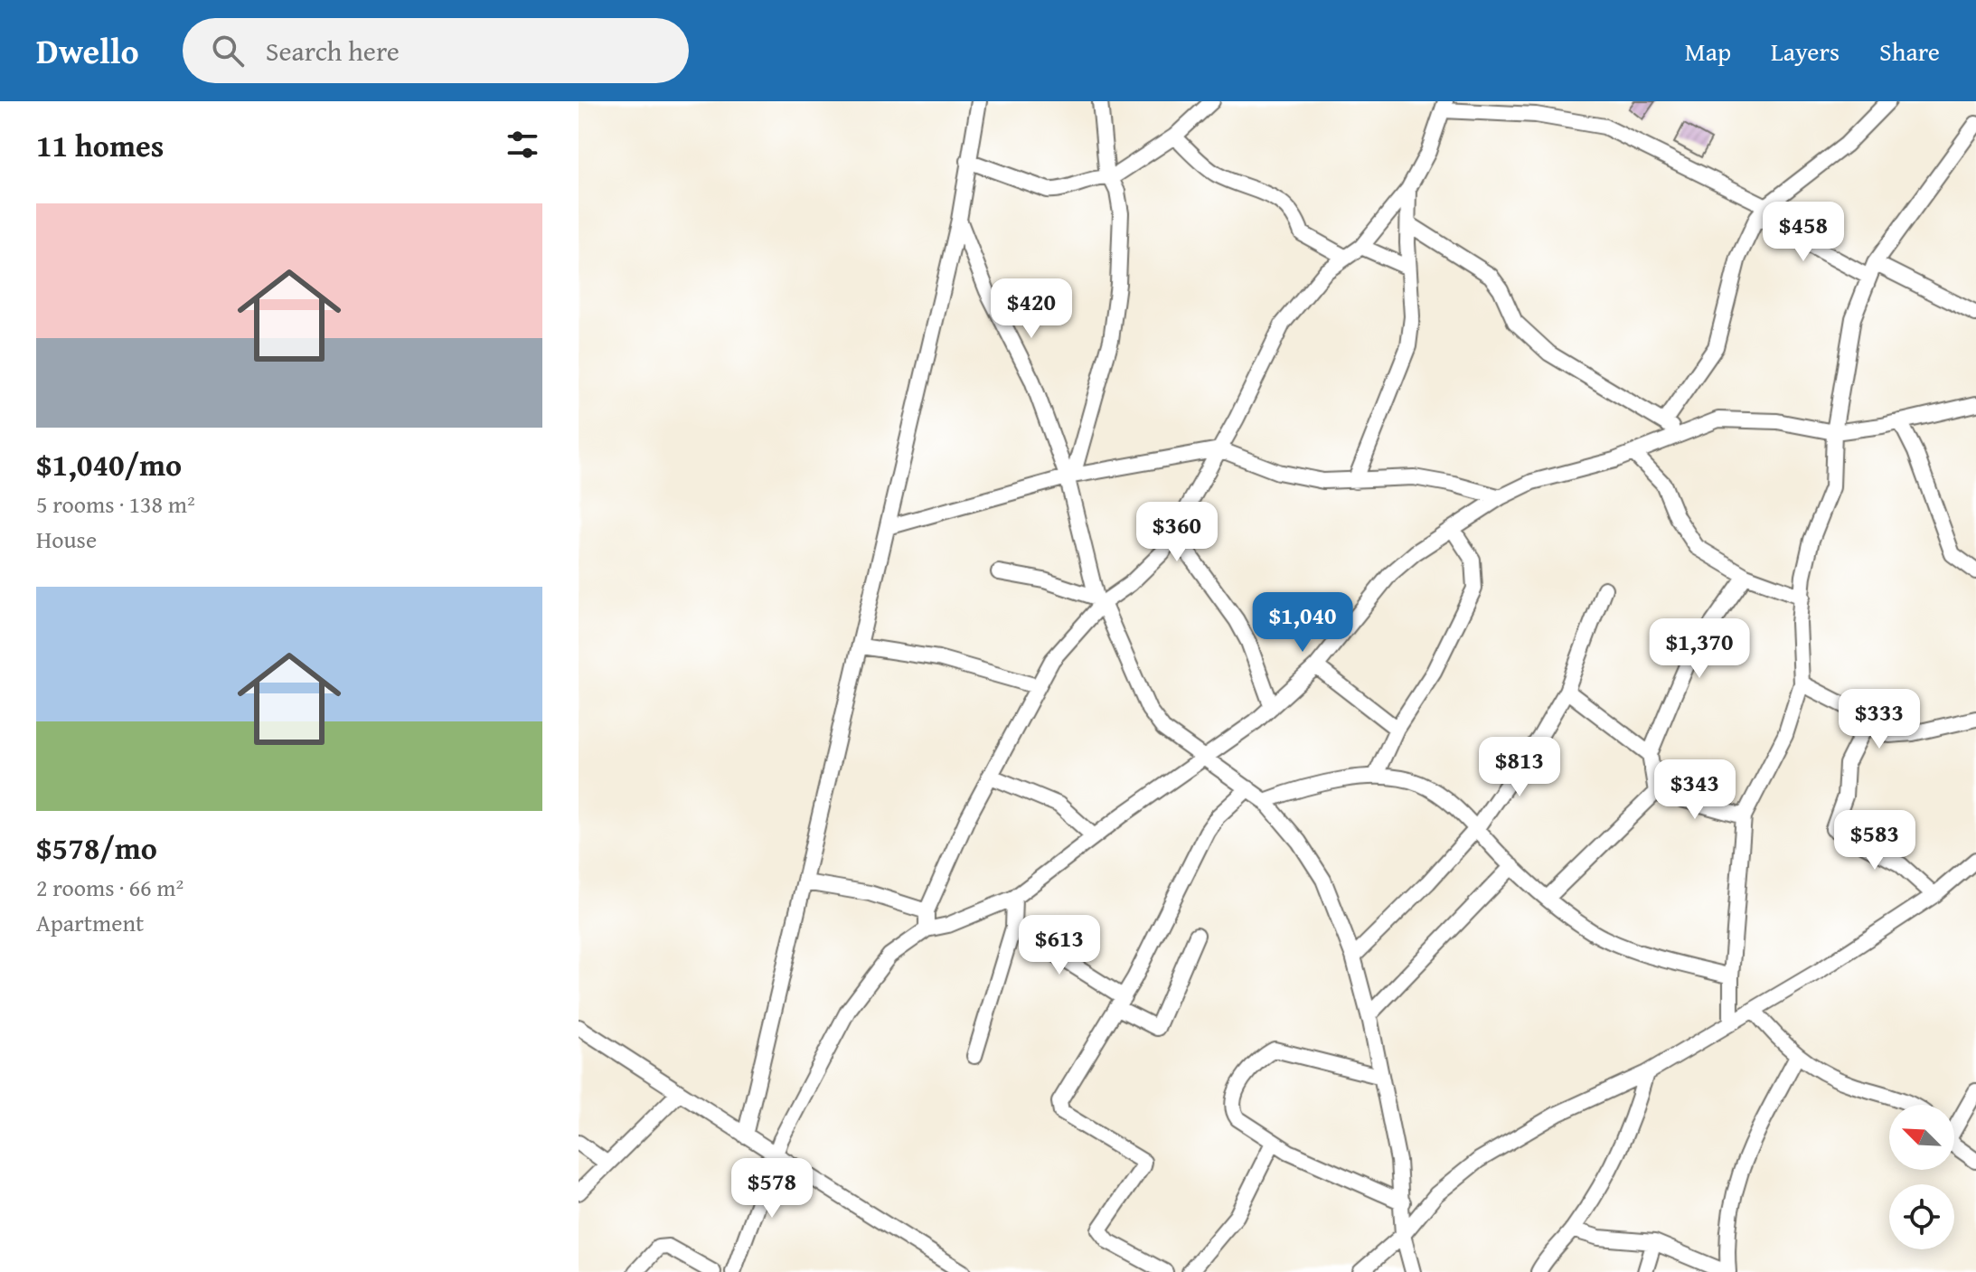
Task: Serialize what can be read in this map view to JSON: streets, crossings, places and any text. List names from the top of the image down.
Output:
{
  "north": "top left",
  "page": {
    "header": "Dwello",
    "search": "Search here",
    "nav": ["Map", "Layers", "Share"],
    "heading": "11 homes",
    "list": [
      {
        "name": "$1,040/mo",
        "note": "5 rooms · 138 m² · House"
      },
      {
        "name": "$578/mo",
        "note": "2 rooms · 66 m² · Apartment"
      }
    ],
    "price": [
      "$458",
      "$420",
      "$360",
      "$1,040",
      "$1,370",
      "$333",
      "$813",
      "$343",
      "$583",
      "$613",
      "$578"
    ]
  }
}
